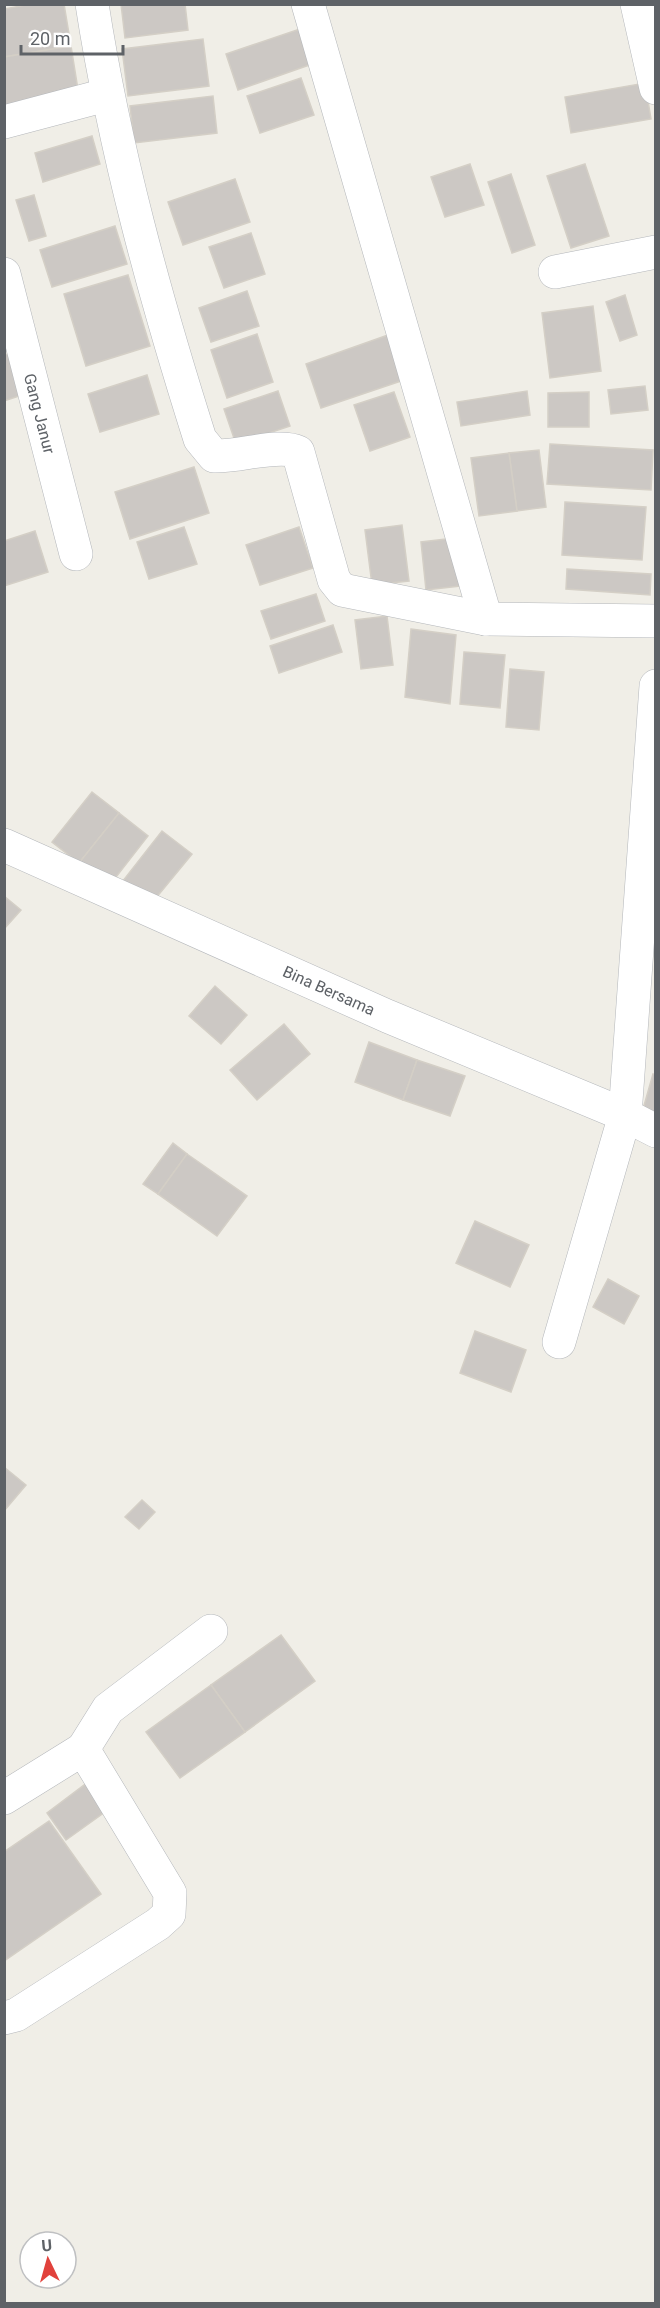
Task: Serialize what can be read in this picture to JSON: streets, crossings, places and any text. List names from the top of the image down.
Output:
{
  "streets": {
    "street": ["Gang Janur", "Bina Bersama"]
  },
  "scale_bar": "20 m",
  "north": "top"
}
